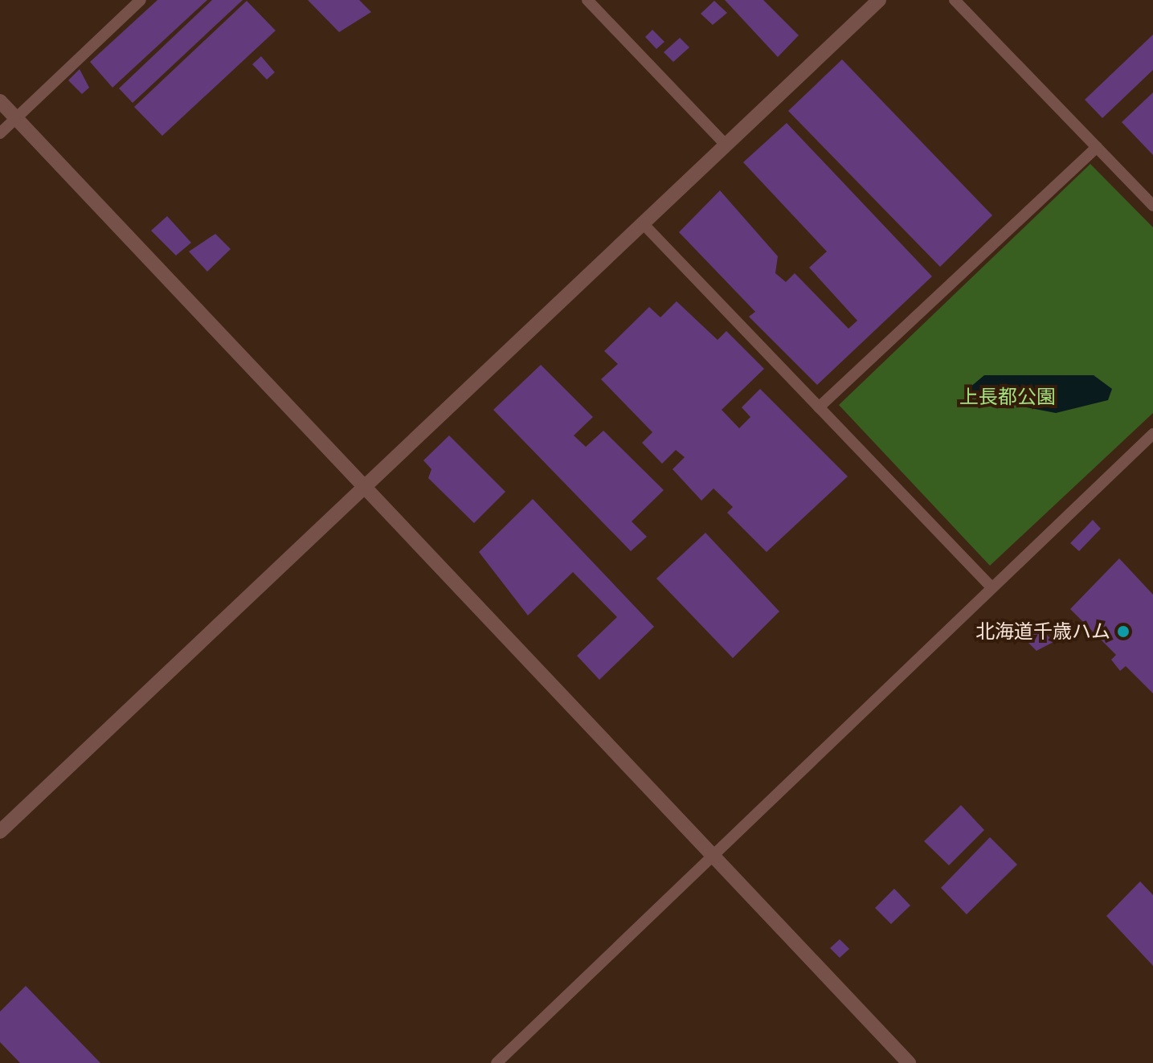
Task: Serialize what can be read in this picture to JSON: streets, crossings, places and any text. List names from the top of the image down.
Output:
{
  "parks": ["上長都公園"],
  "places": ["北海道千歳ハム"]
}
